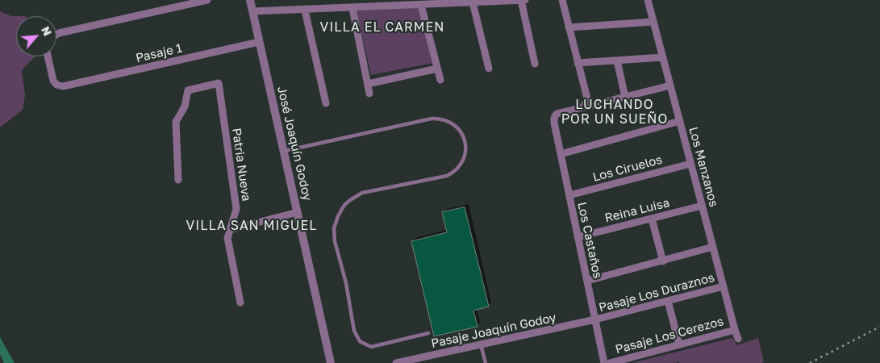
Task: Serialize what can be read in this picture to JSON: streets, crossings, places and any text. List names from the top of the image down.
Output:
{
  "streets": {
    "street": [
      "Pasaje 1",
      "José Joaquín Godoy",
      "Patria Nueva",
      "Los Manzanos",
      "Los Ciruelos",
      "Reina Luisa",
      "Los Castaños",
      "Pasaje Los Duraznos",
      "Pasaje Joaquín Godoy",
      "Pasaje Los Cerezos"
    ]
  },
  "crossings": [
    ["Pasaje 1", "José Joaquín Godoy"],
    ["Los Manzanos", "Los Ciruelos"],
    ["Los Manzanos", "Reina Luisa"],
    ["Los Manzanos", "Pasaje Los Duraznos"],
    ["Los Manzanos", "Pasaje Los Cerezos"],
    ["Los Ciruelos", "Los Castaños"],
    ["Reina Luisa", "Los Castaños"],
    ["Los Castaños", "Pasaje Los Duraznos"],
    ["Los Castaños", "Pasaje Joaquín Godoy"],
    ["Pasaje Los Duraznos", "Pasaje Joaquín Godoy"]
  ],
  "districts": ["VILLA EL CARMEN", "LUCHANDO POR UN SUEÑO", "VILLA SAN MIGUEL"],
  "north": "top right"
}
